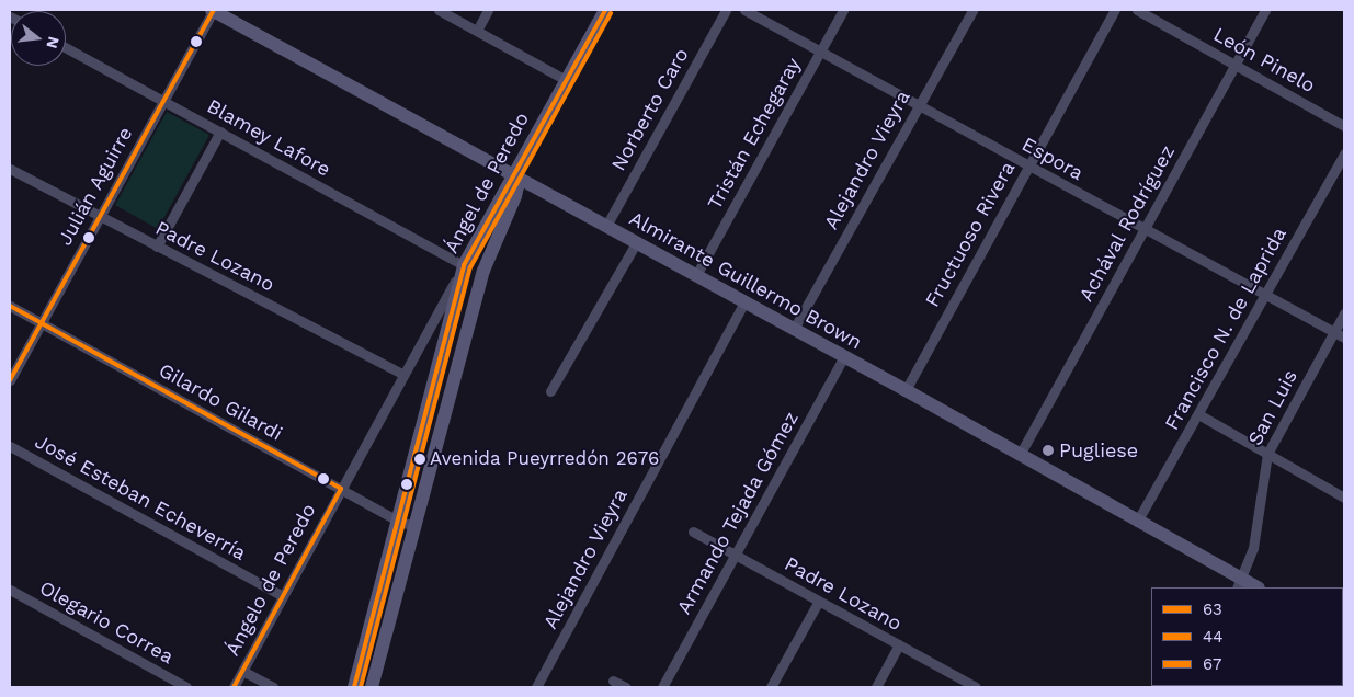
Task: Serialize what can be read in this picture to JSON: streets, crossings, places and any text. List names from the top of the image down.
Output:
{
  "streets": {
    "main road": ["Ángel de Peredo", "Almirante Guillermo Brown"],
    "street": [
      "León Pinelo",
      "Norberto Caro",
      "Tristán Echegaray",
      "Blamey Lafore",
      "Espora",
      "Alejandro Vieyra",
      "Julián Aguirre",
      "Achával Rodríguez",
      "Fructuoso Rivera",
      "Padre Lozano",
      "Francisco N. de Laprida",
      "Gilardo Gilardi",
      "San Luis",
      "José Esteban Echeverría",
      "Armando Tejada Gómez",
      "Ángelo de Peredo",
      "Olegario Correa"
    ]
  },
  "crossings": [
    ["León Pinelo", "Achával Rodríguez"],
    ["Norberto Caro", "Almirante Guillermo Brown"],
    ["Tristán Echegaray", "Espora"],
    ["Tristán Echegaray", "Almirante Guillermo Brown"],
    ["Blamey Lafore", "Ángel de Peredo"],
    ["Blamey Lafore", "Julián Aguirre"],
    ["Espora", "Alejandro Vieyra"],
    ["Espora", "Achával Rodríguez"],
    ["Espora", "Fructuoso Rivera"],
    ["Espora", "Francisco N. de Laprida"],
    ["Espora", "San Luis"],
    ["Alejandro Vieyra", "Almirante Guillermo Brown"],
    ["Ángel de Peredo", "Padre Lozano"],
    ["Ángel de Peredo", "Almirante Guillermo Brown"],
    ["Ángel de Peredo", "Ángelo de Peredo"],
    ["Julián Aguirre", "Padre Lozano"],
    ["Julián Aguirre", "Almirante Guillermo Brown"],
    ["Julián Aguirre", "Gilardo Gilardi"],
    ["Achával Rodríguez", "Almirante Guillermo Brown"],
    ["Fructuoso Rivera", "Almirante Guillermo Brown"],
    ["Padre Lozano", "Armando Tejada Gómez"],
    ["Padre Lozano", "Ángelo de Peredo"],
    ["Almirante Guillermo Brown", "Francisco N. de Laprida"],
    ["Almirante Guillermo Brown", "San Luis"],
    ["Almirante Guillermo Brown", "Armando Tejada Gómez"],
    ["Gilardo Gilardi", "Ángelo de Peredo"],
    ["José Esteban Echeverría", "Ángelo de Peredo"]
  ],
  "places": ["Pugliese", "Avenida Pueyrredón 2676"],
  "lines": ["transit line 63", "transit line 67", "transit line 44"],
  "legend": ["63", "44", "67"],
  "north": "right"
}
